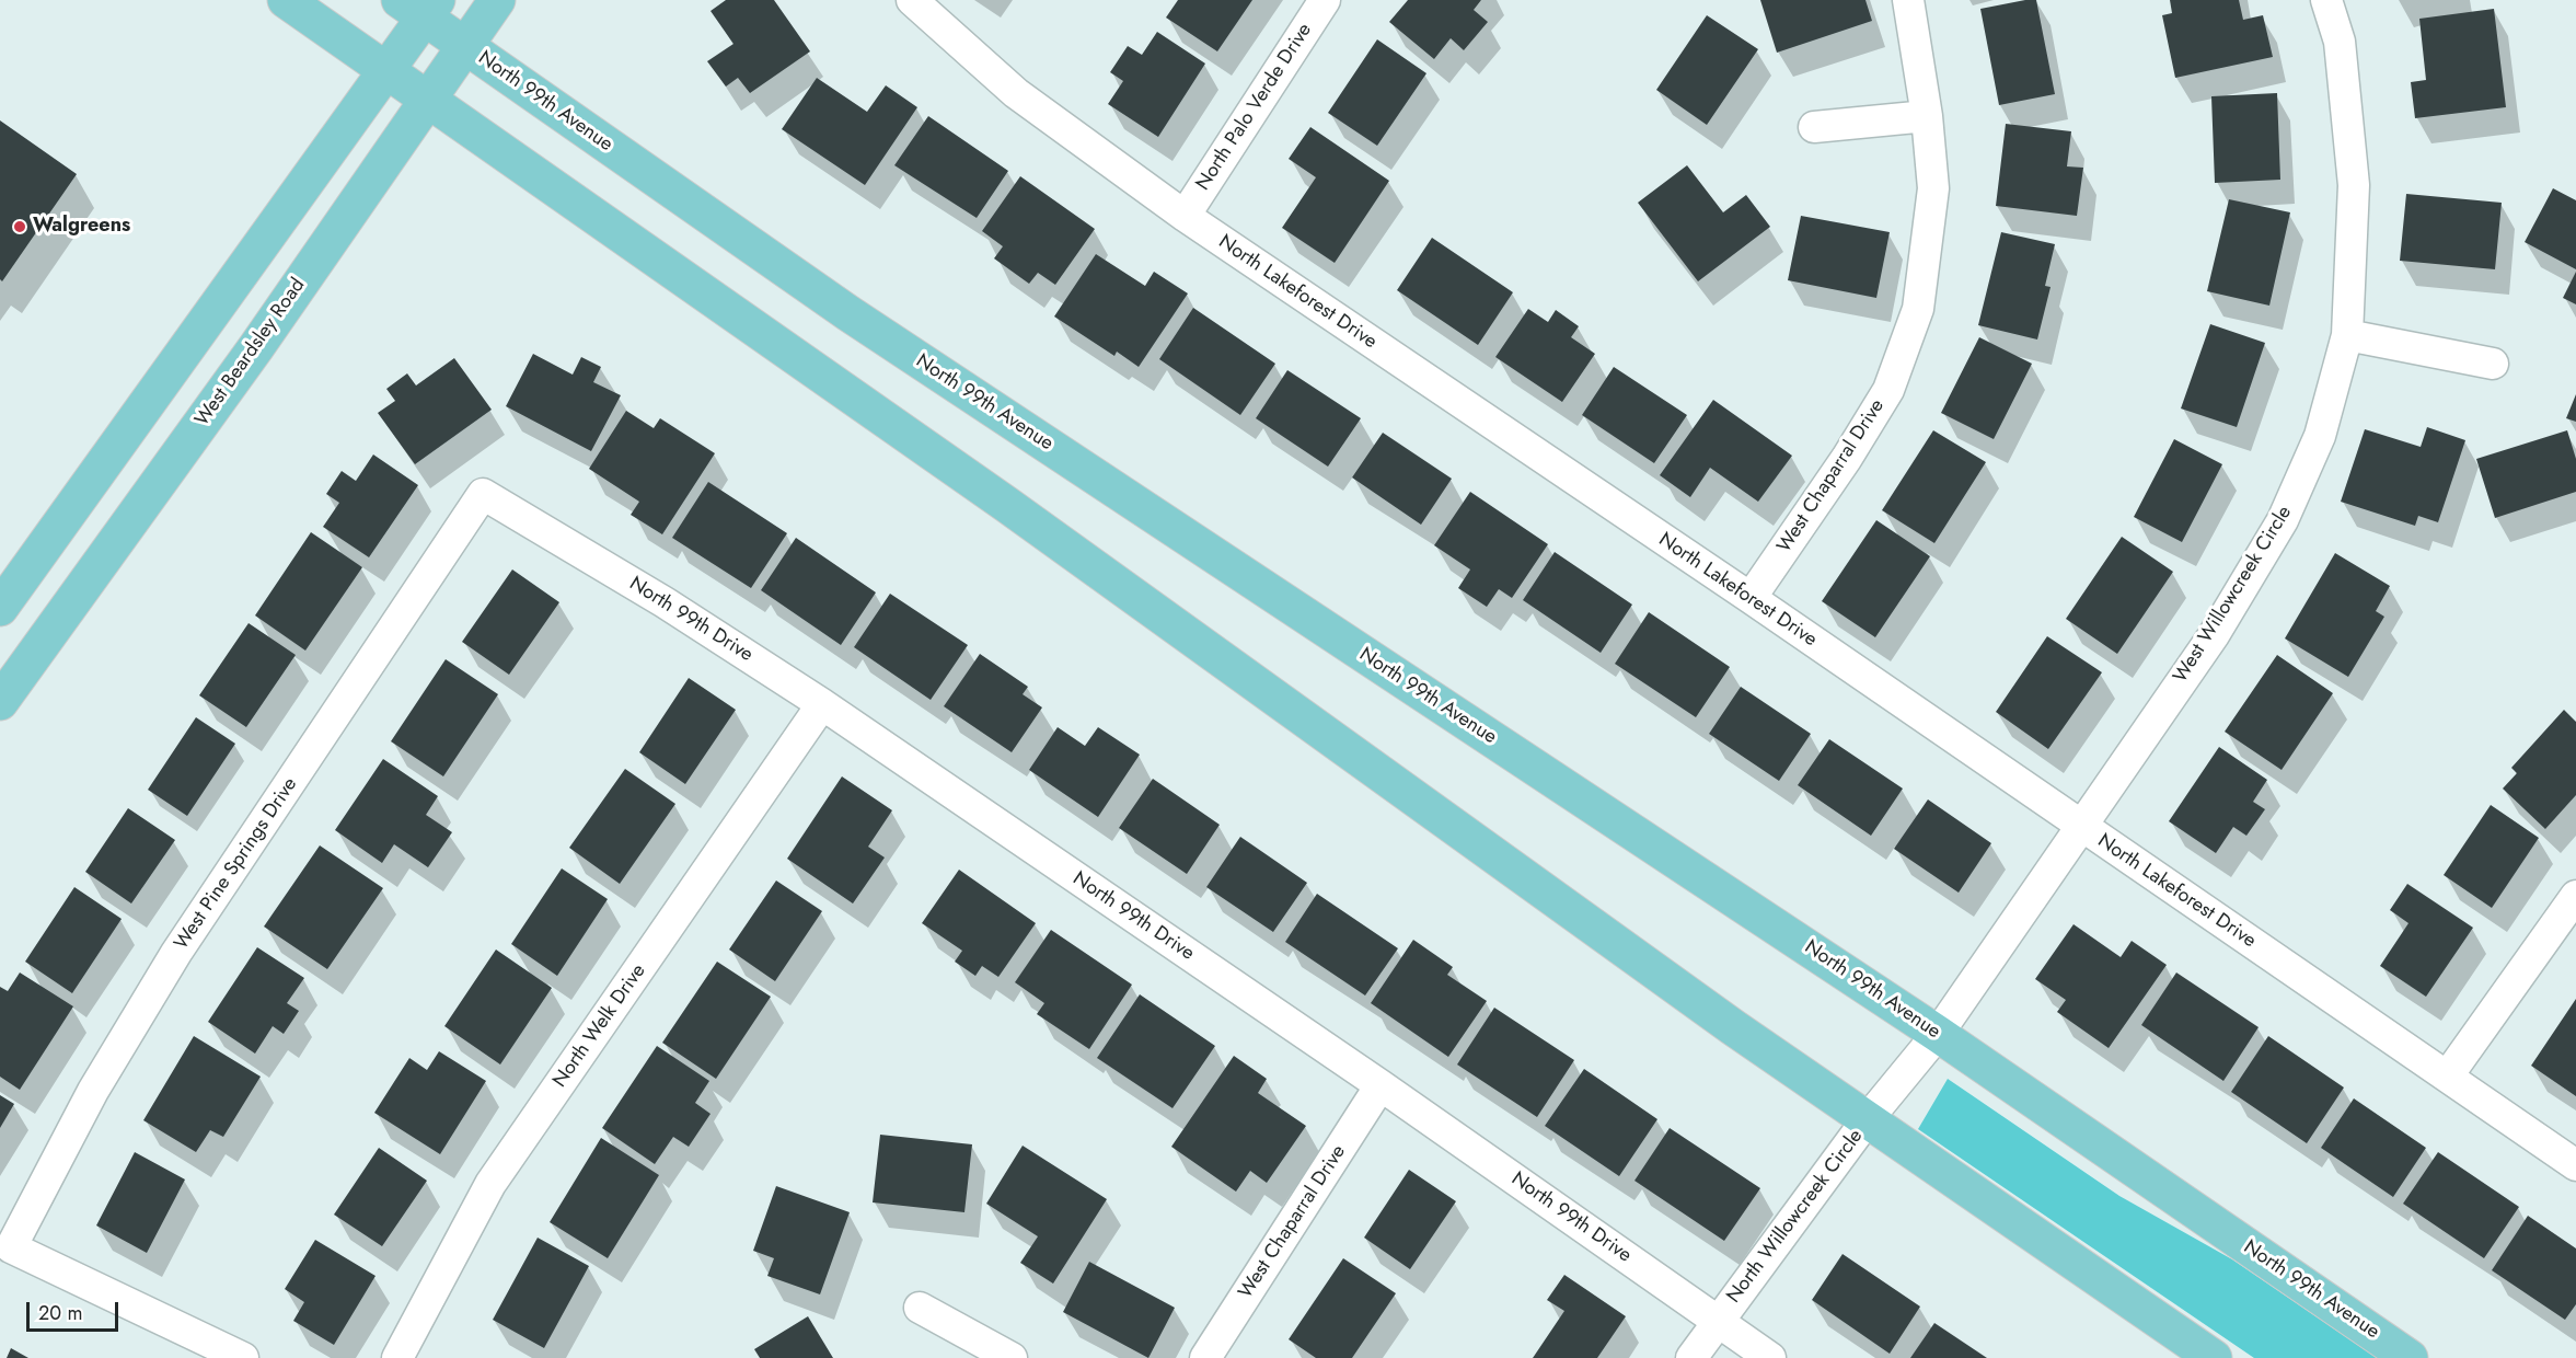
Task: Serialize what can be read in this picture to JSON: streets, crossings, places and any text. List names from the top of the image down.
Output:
{
  "streets": {
    "main road": ["North 99th Avenue", "West Beardsley Road"],
    "street": [
      "North Palo Verde Drive",
      "North Lakeforest Drive",
      "West Chaparral Drive",
      "West Willowcreek Circle",
      "North 99th Drive",
      "West Pine Springs Drive",
      "North Welk Drive",
      "North Willowcreek Circle"
    ]
  },
  "crossings": [
    ["North 99th Avenue", "West Beardsley Road"],
    ["North 99th Avenue", "West Willowcreek Circle"],
    ["North Palo Verde Drive", "North Lakeforest Drive"],
    ["North Lakeforest Drive", "West Chaparral Drive"],
    ["North Lakeforest Drive", "West Willowcreek Circle"],
    ["West Chaparral Drive", "North 99th Drive"],
    ["West Willowcreek Circle", "North Willowcreek Circle"],
    ["North 99th Drive", "West Pine Springs Drive"],
    ["North 99th Drive", "North Welk Drive"],
    ["North 99th Drive", "North Willowcreek Circle"]
  ],
  "places": ["Walgreens"],
  "scale_bar": "20 m"
}
